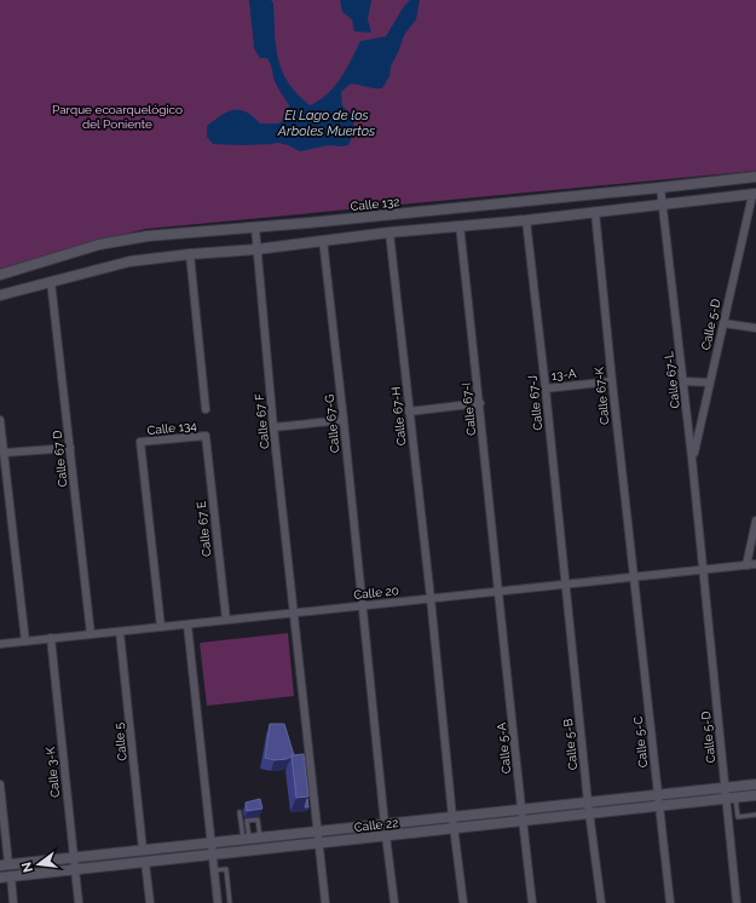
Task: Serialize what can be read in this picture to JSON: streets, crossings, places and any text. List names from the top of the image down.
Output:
{
  "streets": {
    "street": [
      "Calle 132",
      "Calle 5-D",
      "13-A",
      "Calle 67-L",
      "Calle 67-K",
      "Calle 67-J",
      "Calle 67-I",
      "Calle 67-H",
      "Calle 67 F",
      "Calle 67-G",
      "Calle 134",
      "Calle 67 D",
      "Calle 67 E",
      "Calle 20",
      "Calle 5",
      "Calle 5-C",
      "Calle 5-B",
      "Calle 5-A",
      "Calle 3-K",
      "Calle 22"
    ]
  },
  "crossings": [
    ["Calle 132", "Calle 67-L"],
    ["Calle 132", "Calle 67 F"],
    ["Calle 5-D", "Calle 67-L"],
    ["Calle 5-D", "Calle 20"],
    ["Calle 5-D", "Calle 22"],
    ["13-A", "Calle 67-K"],
    ["13-A", "Calle 67-J"],
    ["Calle 67-L", "Calle 20"],
    ["Calle 67-K", "Calle 20"],
    ["Calle 67-K", "Calle 5-C"],
    ["Calle 67-J", "Calle 20"],
    ["Calle 67-J", "Calle 5-B"],
    ["Calle 67-I", "Calle 20"],
    ["Calle 67-I", "Calle 5-A"],
    ["Calle 67-H", "Calle 20"],
    ["Calle 67 F", "Calle 20"],
    ["Calle 67-G", "Calle 20"],
    ["Calle 134", "Calle 67 E"],
    ["Calle 134", "Calle 20"],
    ["Calle 67 D", "Calle 20"],
    ["Calle 67 E", "Calle 20"],
    ["Calle 20", "Calle 5"],
    ["Calle 20", "Calle 5-C"],
    ["Calle 20", "Calle 5-B"],
    ["Calle 20", "Calle 5-A"],
    ["Calle 20", "Calle 3-K"],
    ["Calle 5", "Calle 22"],
    ["Calle 5-C", "Calle 22"],
    ["Calle 5-B", "Calle 22"],
    ["Calle 5-A", "Calle 22"],
    ["Calle 3-K", "Calle 22"]
  ],
  "water": ["El Lago de los Arboles Muertos"],
  "parks": ["Parque ecoarquelógico del Poniente"],
  "north": "left"
}
